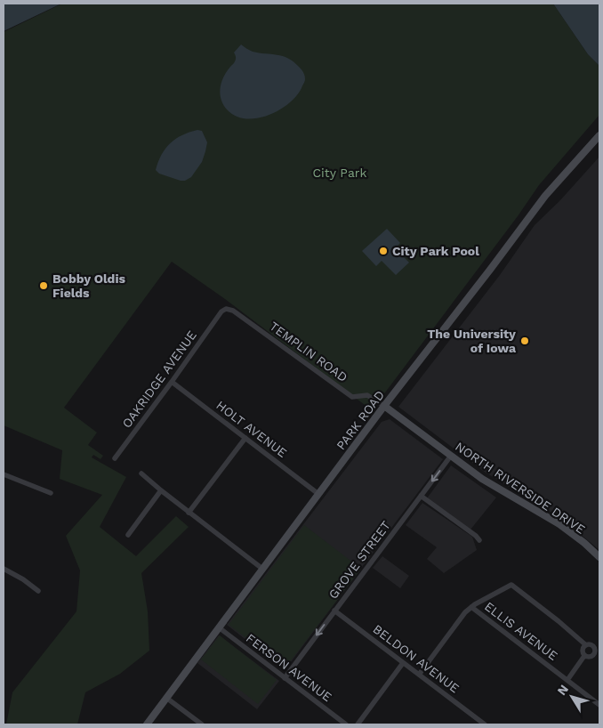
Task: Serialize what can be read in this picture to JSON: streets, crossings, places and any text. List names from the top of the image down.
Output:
{
  "streets": {
    "street": [
      "TEMPLIN ROAD",
      "OAKRIDGE AVENUE",
      "PARK ROAD",
      "HOLT AVENUE",
      "NORTH RIVERSIDE DRIVE",
      "GROVE STREET",
      "ELLIS AVENUE",
      "BELDON AVENUE",
      "FERSON AVENUE"
    ]
  },
  "crossings": [
    ["TEMPLIN ROAD", "OAKRIDGE AVENUE"],
    ["TEMPLIN ROAD", "PARK ROAD"],
    ["TEMPLIN ROAD", "NORTH RIVERSIDE DRIVE"],
    ["OAKRIDGE AVENUE", "HOLT AVENUE"],
    ["PARK ROAD", "HOLT AVENUE"],
    ["PARK ROAD", "NORTH RIVERSIDE DRIVE"],
    ["PARK ROAD", "FERSON AVENUE"],
    ["NORTH RIVERSIDE DRIVE", "GROVE STREET"],
    ["GROVE STREET", "BELDON AVENUE"],
    ["GROVE STREET", "FERSON AVENUE"]
  ],
  "one_way": ["GROVE STREET"],
  "parks": ["City Park"],
  "places": ["City Park Pool", "Bobby Oldis Fields", "The University of Iowa"],
  "north": "top left"
}
